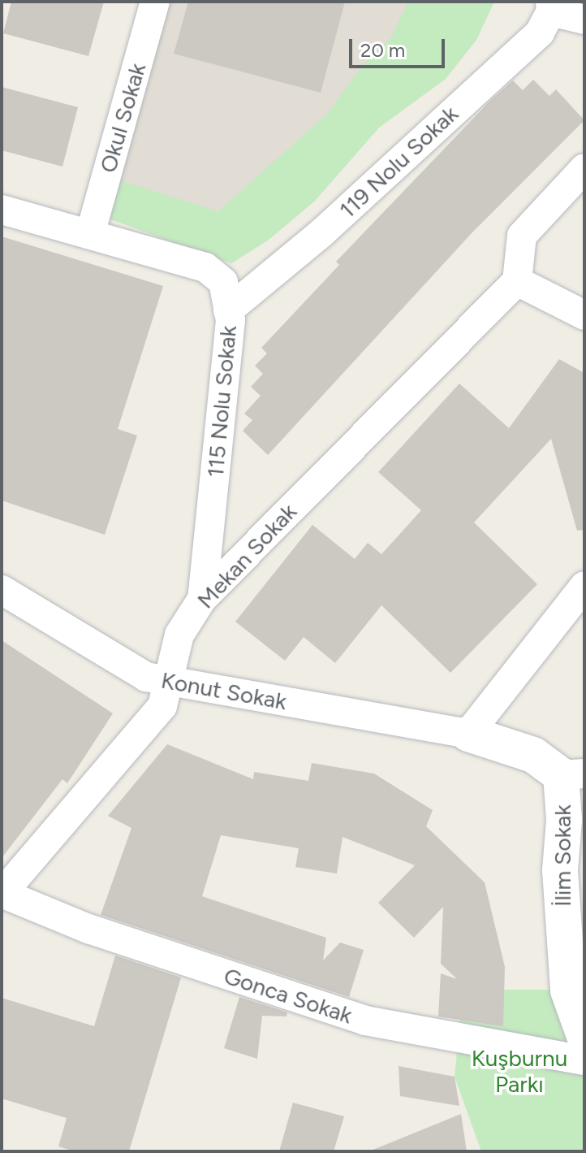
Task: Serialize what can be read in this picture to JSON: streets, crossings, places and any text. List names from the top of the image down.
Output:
{
  "streets": {
    "street": [
      "Okul Sokak",
      "119 Nolu Sokak",
      "115 Nolu Sokak",
      "Mekan Sokak",
      "Konut Sokak",
      "İlim Sokak",
      "Gonca Sokak"
    ]
  },
  "crossings": [
    ["Okul Sokak", "115 Nolu Sokak"],
    ["119 Nolu Sokak", "115 Nolu Sokak"],
    ["115 Nolu Sokak", "Mekan Sokak"],
    ["Mekan Sokak", "Konut Sokak"],
    ["Mekan Sokak", "Gonca Sokak"],
    ["Konut Sokak", "İlim Sokak"]
  ],
  "parks": ["Kuşburnu Parkı"],
  "scale_bar": "20 m"
}
